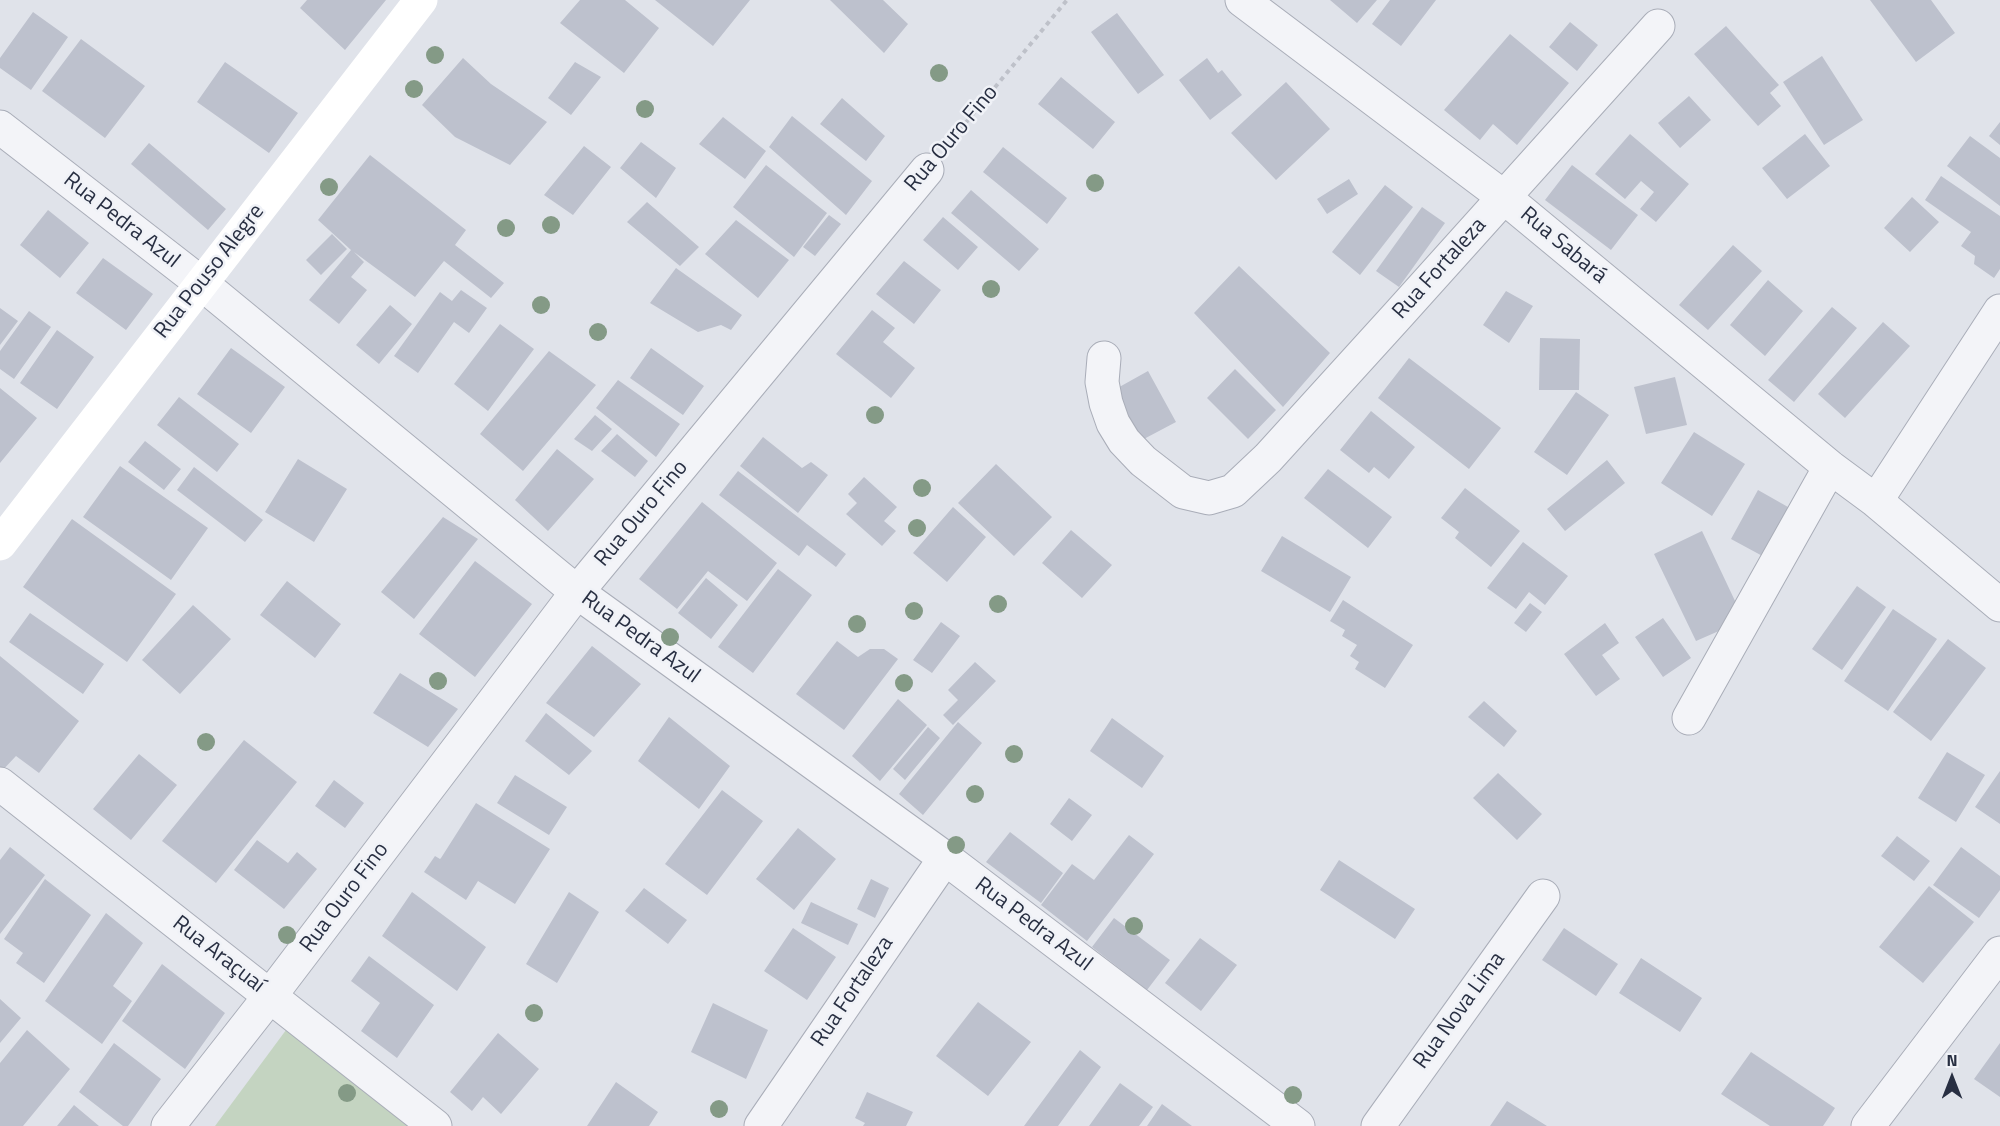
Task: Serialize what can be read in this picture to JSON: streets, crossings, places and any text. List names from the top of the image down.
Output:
{
  "streets": {
    "main road": ["Rua Pouso Alegre"],
    "street": [
      "Rua Ouro Fino",
      "Rua Pedra Azul",
      "Rua Sabará",
      "Rua Fortaleza",
      "Rua Araçuaí",
      "Rua Nova Lima"
    ]
  },
  "crossings": [
    ["Rua Ouro Fino", "Rua Pedra Azul"],
    ["Rua Ouro Fino", "Rua Araçuaí"],
    ["Rua Pedra Azul", "Rua Fortaleza"],
    ["Rua Pedra Azul", "Rua Pouso Alegre"],
    ["Rua Sabará", "Rua Fortaleza"]
  ],
  "north": "top"
}
